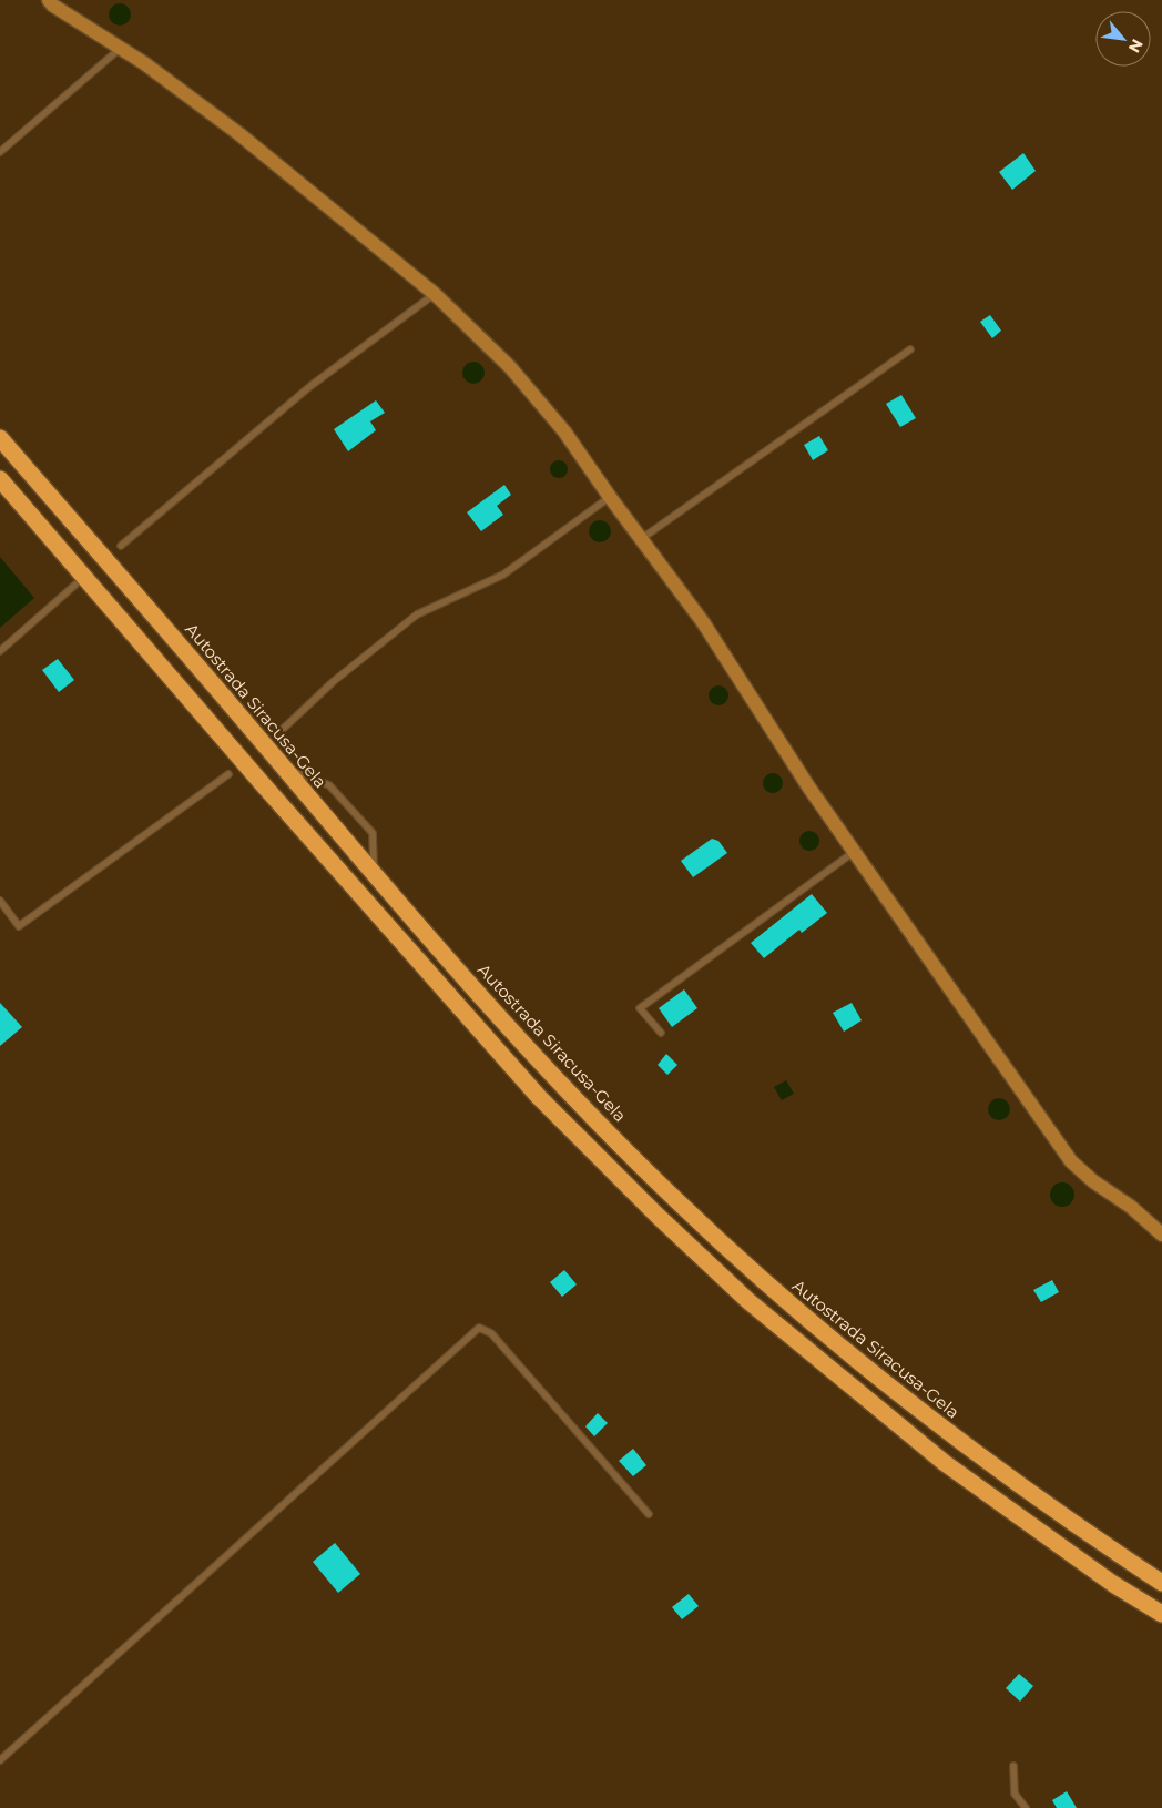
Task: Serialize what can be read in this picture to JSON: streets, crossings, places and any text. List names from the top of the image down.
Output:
{
  "streets": {
    "highway": ["Autostrada Siracusa-Gela"]
  },
  "north": "bottom right"
}
